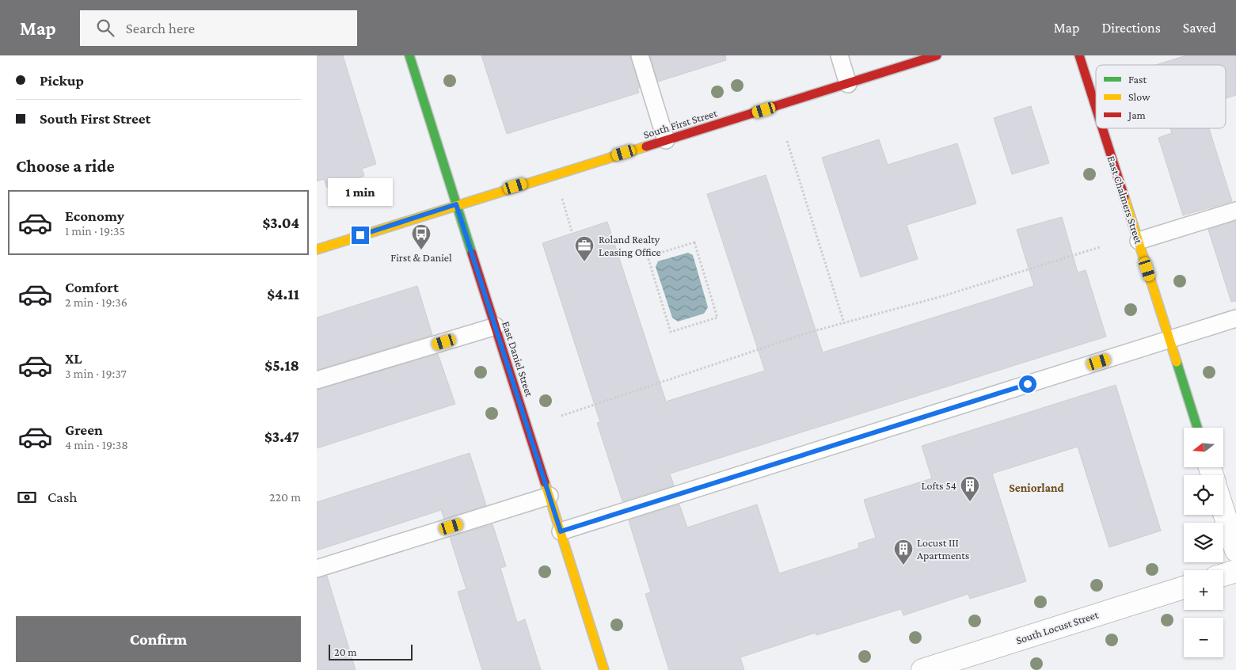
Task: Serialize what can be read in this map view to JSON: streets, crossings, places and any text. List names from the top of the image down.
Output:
{
  "streets": {
    "street": [
      "South First Street",
      "East Chalmers Street",
      "East Daniel Street",
      "South Locust Street"
    ]
  },
  "crossings": [
    ["South First Street", "East Daniel Street"]
  ],
  "districts": ["Seniorland"],
  "places": {
    "bus stop": ["First & Daniel"],
    "office": ["Roland Realty Leasing Office"],
    "building": ["Lofts 54", "Locust III Apartments"]
  },
  "legend": ["Fast", "Slow", "Jam"],
  "scale_bar": "20 m",
  "north": "left",
  "page": {
    "header": "Map",
    "search": "Search here",
    "nav": ["Map", "Directions", "Saved"],
    "banner": ["Pickup", "South First Street"],
    "heading": "Choose a ride",
    "bubble": "1 min",
    "list": [
      {
        "name": "Economy",
        "note": "1 min · 19:35",
        "value": "$3.04"
      },
      {
        "name": "Comfort",
        "note": "2 min · 19:36",
        "value": "$4.11"
      },
      {
        "name": "XL",
        "note": "3 min · 19:37",
        "value": "$5.18"
      },
      {
        "name": "Green",
        "note": "4 min · 19:38",
        "value": "$3.47"
      }
    ],
    "map_buttons": ["+", "−"],
    "pay": ["Cash", "220 m"],
    "buttons": "Confirm",
    "scale": "20 m"
  }
}
